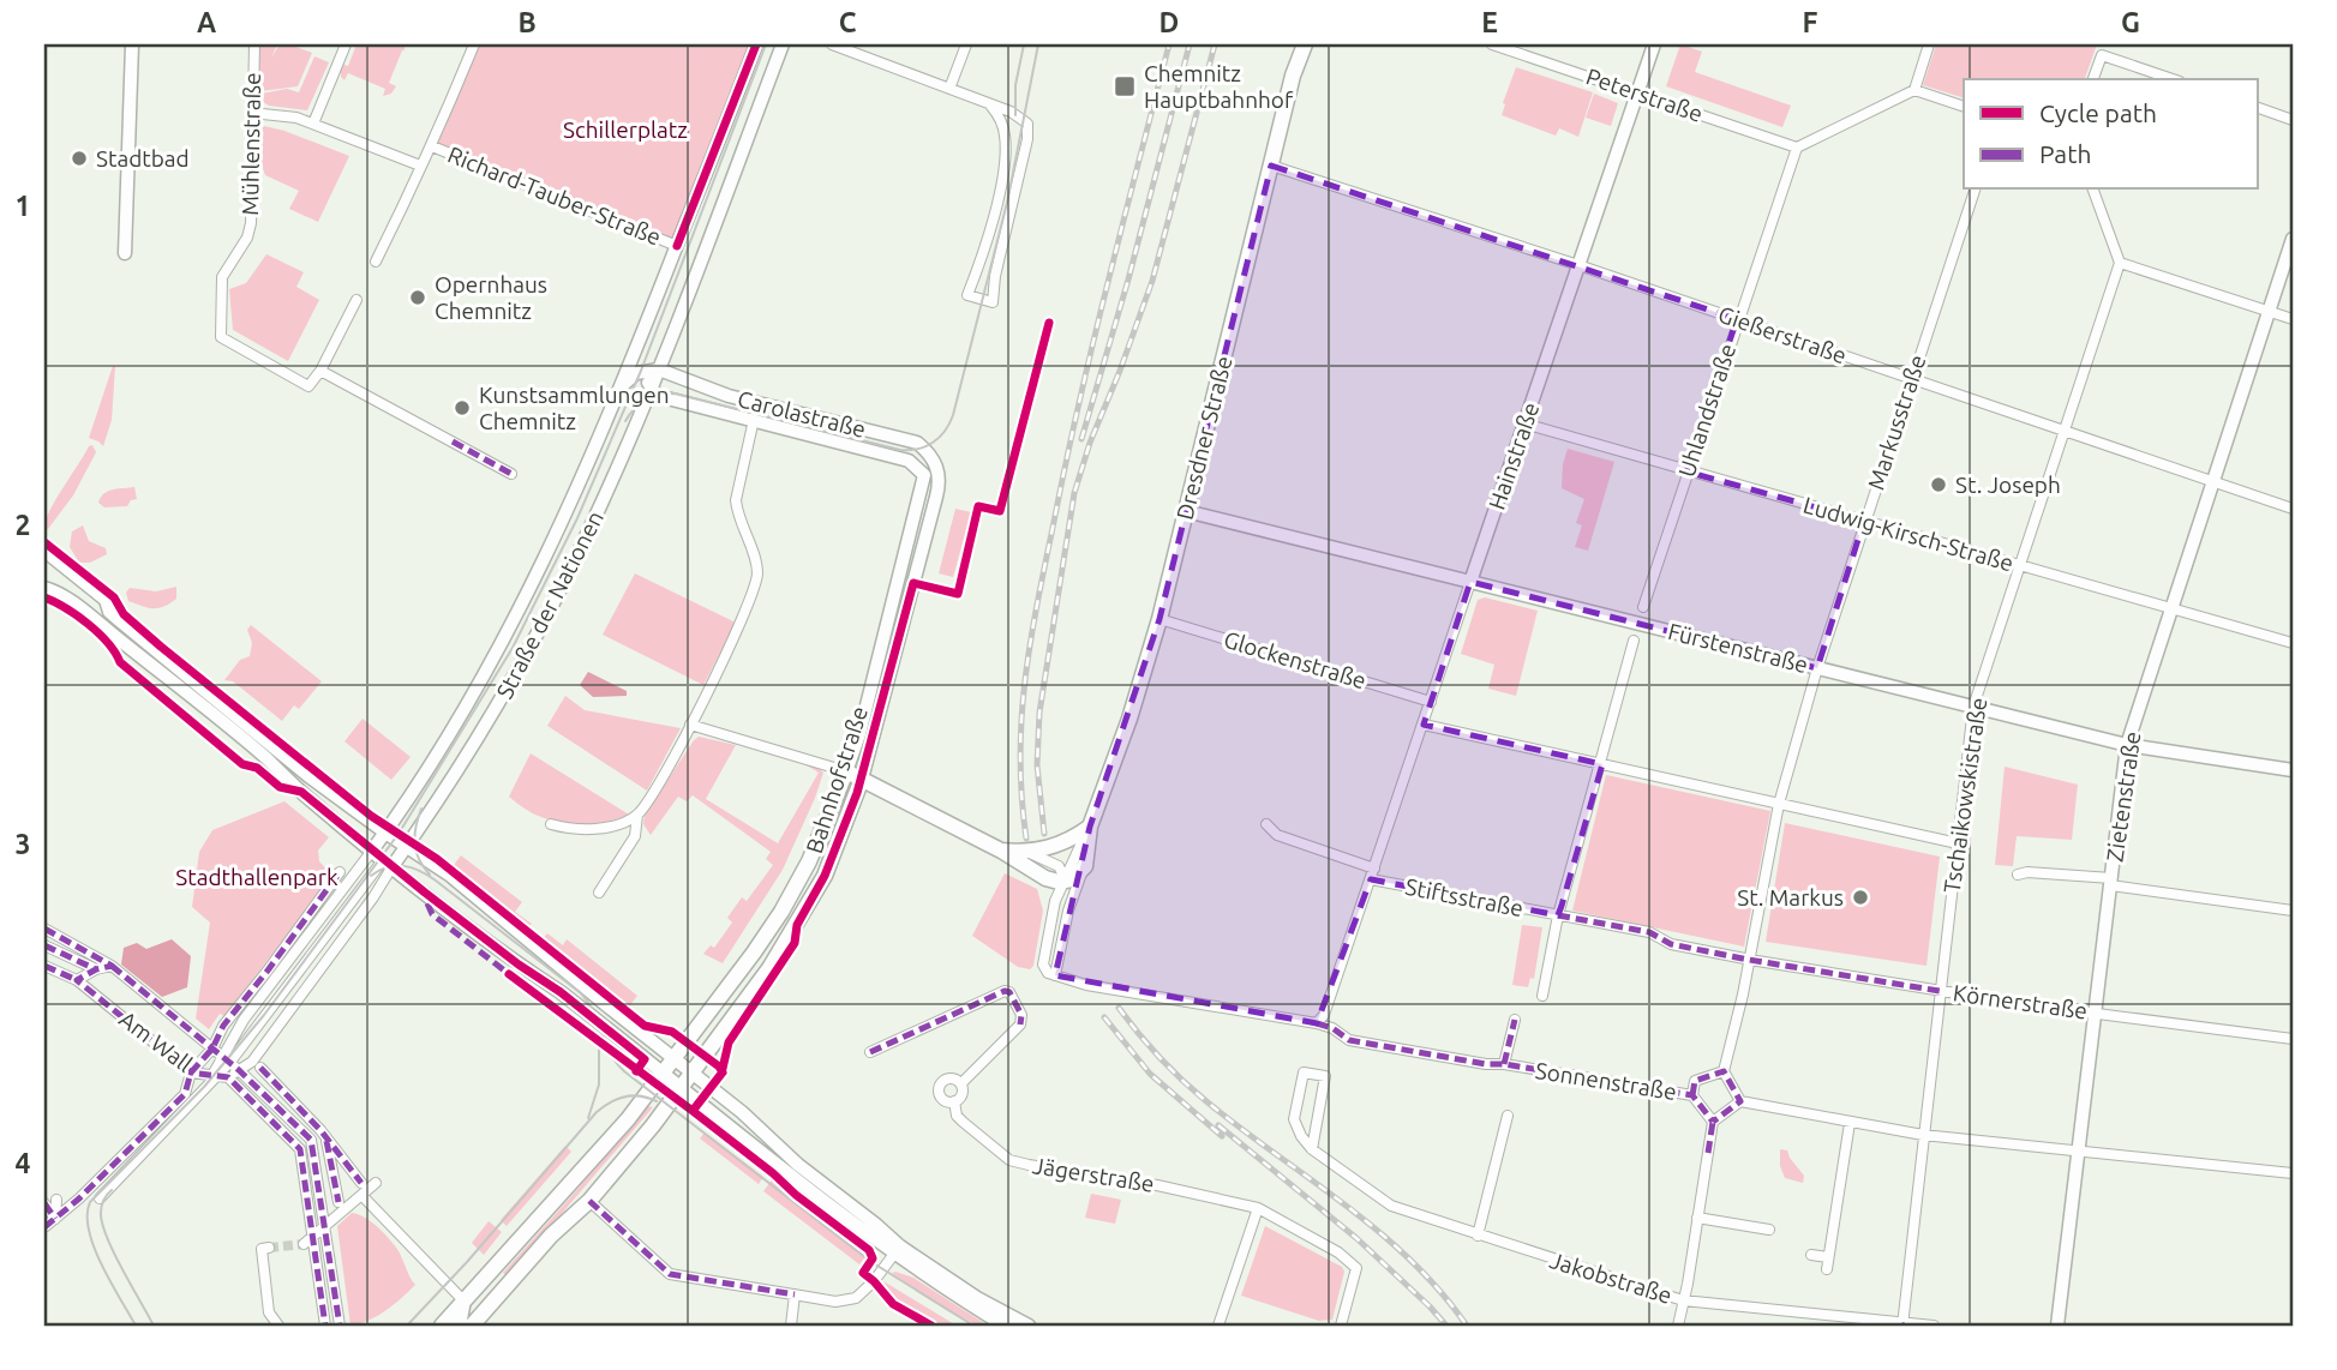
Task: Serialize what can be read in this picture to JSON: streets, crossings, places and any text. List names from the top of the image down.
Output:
{
  "streets": {
    "main road": [
      "Carolastraße",
      "Dresdner Straße",
      "Hainstraße",
      "Straße der Nationen",
      "Fürstenstraße",
      "Bahnhofstraße",
      "Zietenstraße"
    ],
    "street": [
      "Peterstraße",
      "Mühlenstraße",
      "Richard-Tauber-Straße",
      "Gießerstraße",
      "Uhlandstraße",
      "Markusstraße",
      "Ludwig-Kirsch-Straße",
      "Glockenstraße",
      "Tschaikowskistraße",
      "Stiftsstraße",
      "Körnerstraße",
      "Am Wall",
      "Sonnenstraße",
      "Jägerstraße",
      "Jakobstraße"
    ]
  },
  "crossings": [
    ["Peterstraße", "Uhlandstraße"],
    ["Peterstraße", "Hainstraße"],
    ["Richard-Tauber-Straße", "Straße der Nationen"],
    ["Gießerstraße", "Uhlandstraße"],
    ["Gießerstraße", "Markusstraße"],
    ["Gießerstraße", "Dresdner Straße"],
    ["Gießerstraße", "Hainstraße"],
    ["Gießerstraße", "Tschaikowskistraße"],
    ["Gießerstraße", "Zietenstraße"],
    ["Uhlandstraße", "Ludwig-Kirsch-Straße"],
    ["Carolastraße", "Straße der Nationen"],
    ["Carolastraße", "Bahnhofstraße"],
    ["Markusstraße", "Ludwig-Kirsch-Straße"],
    ["Markusstraße", "Fürstenstraße"],
    ["Markusstraße", "Stiftsstraße"],
    ["Markusstraße", "Körnerstraße"],
    ["Dresdner Straße", "Fürstenstraße"],
    ["Dresdner Straße", "Glockenstraße"],
    ["Dresdner Straße", "Sonnenstraße"],
    ["Hainstraße", "Ludwig-Kirsch-Straße"],
    ["Hainstraße", "Fürstenstraße"],
    ["Hainstraße", "Glockenstraße"],
    ["Hainstraße", "Stiftsstraße"],
    ["Hainstraße", "Sonnenstraße"],
    ["Ludwig-Kirsch-Straße", "Tschaikowskistraße"],
    ["Ludwig-Kirsch-Straße", "Zietenstraße"],
    ["Straße der Nationen", "Am Wall"],
    ["Fürstenstraße", "Tschaikowskistraße"],
    ["Fürstenstraße", "Zietenstraße"],
    ["Tschaikowskistraße", "Körnerstraße"],
    ["Tschaikowskistraße", "Jakobstraße"],
    ["Zietenstraße", "Körnerstraße"],
    ["Stiftsstraße", "Körnerstraße"]
  ],
  "parks": ["Schillerplatz", "Stadthallenpark"],
  "places": {
    "transit": ["Chemnitz Hauptbahnhof"],
    "other": [
      "Stadtbad",
      "Opernhaus Chemnitz",
      "Kunstsammlungen Chemnitz",
      "St. Joseph",
      "St. Markus"
    ]
  },
  "legend": ["Cycle path", "Path"],
  "grid": {
    "columns": [
      "A",
      "B",
      "C",
      "D",
      "E",
      "F",
      "G"
    ],
    "rows": [
      "1",
      "2",
      "3",
      "4"
    ]
  }
}
